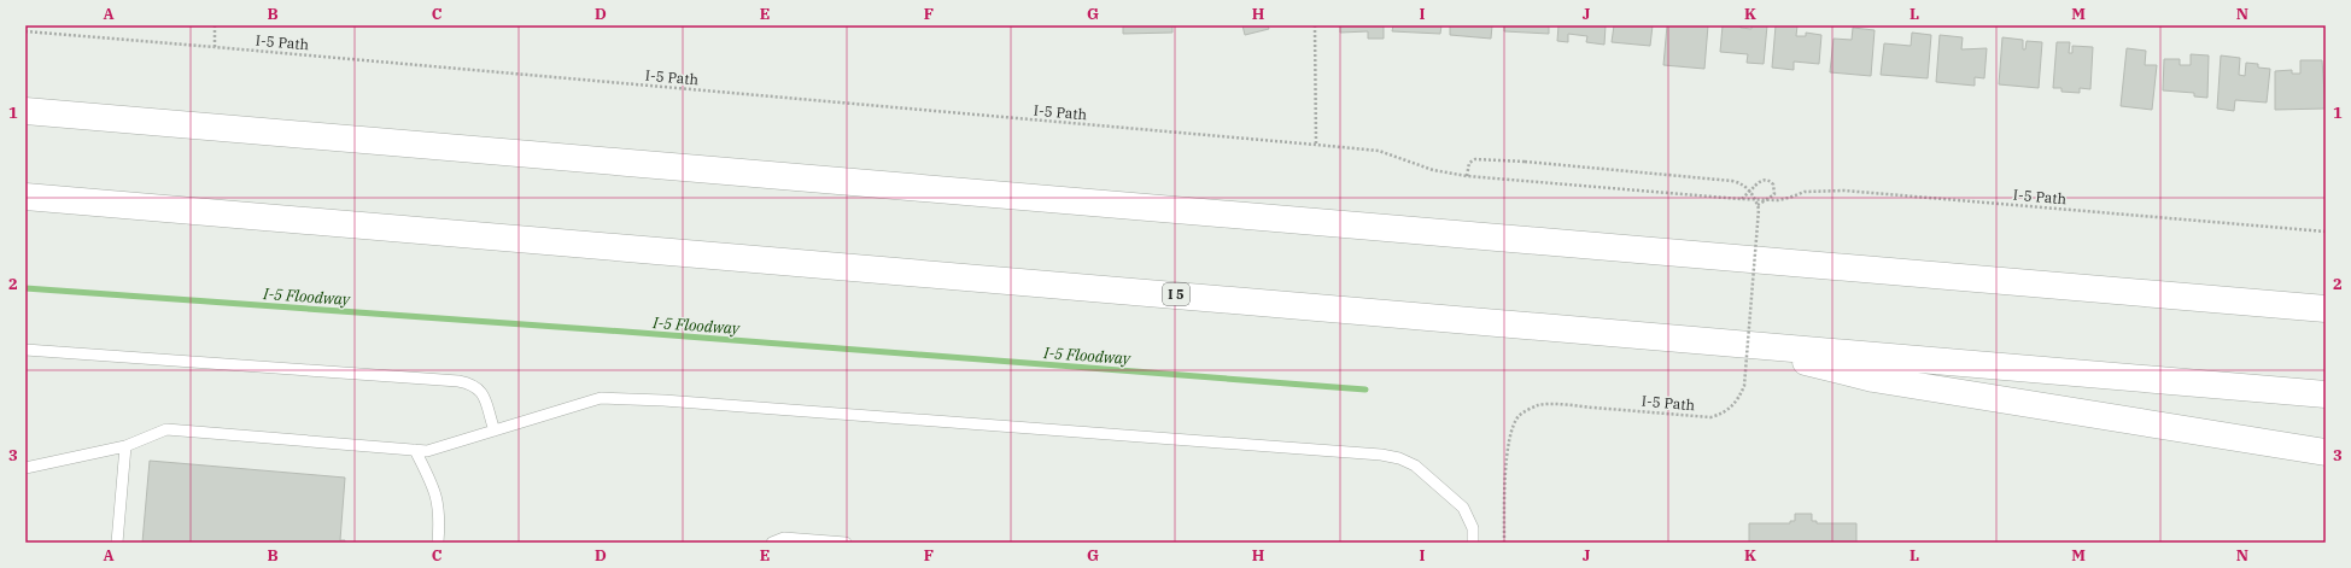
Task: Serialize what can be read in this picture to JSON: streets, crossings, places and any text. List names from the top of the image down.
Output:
{
  "streets": {
    "highway": ["I 5"],
    "path": ["I-5 Path"]
  },
  "water": ["I-5 Floodway"],
  "grid": {
    "columns": [
      "A",
      "B",
      "C",
      "D",
      "E",
      "F",
      "G",
      "H",
      "I",
      "J",
      "K",
      "L",
      "M",
      "N"
    ],
    "rows": ["1", "2", "3"]
  }
}
